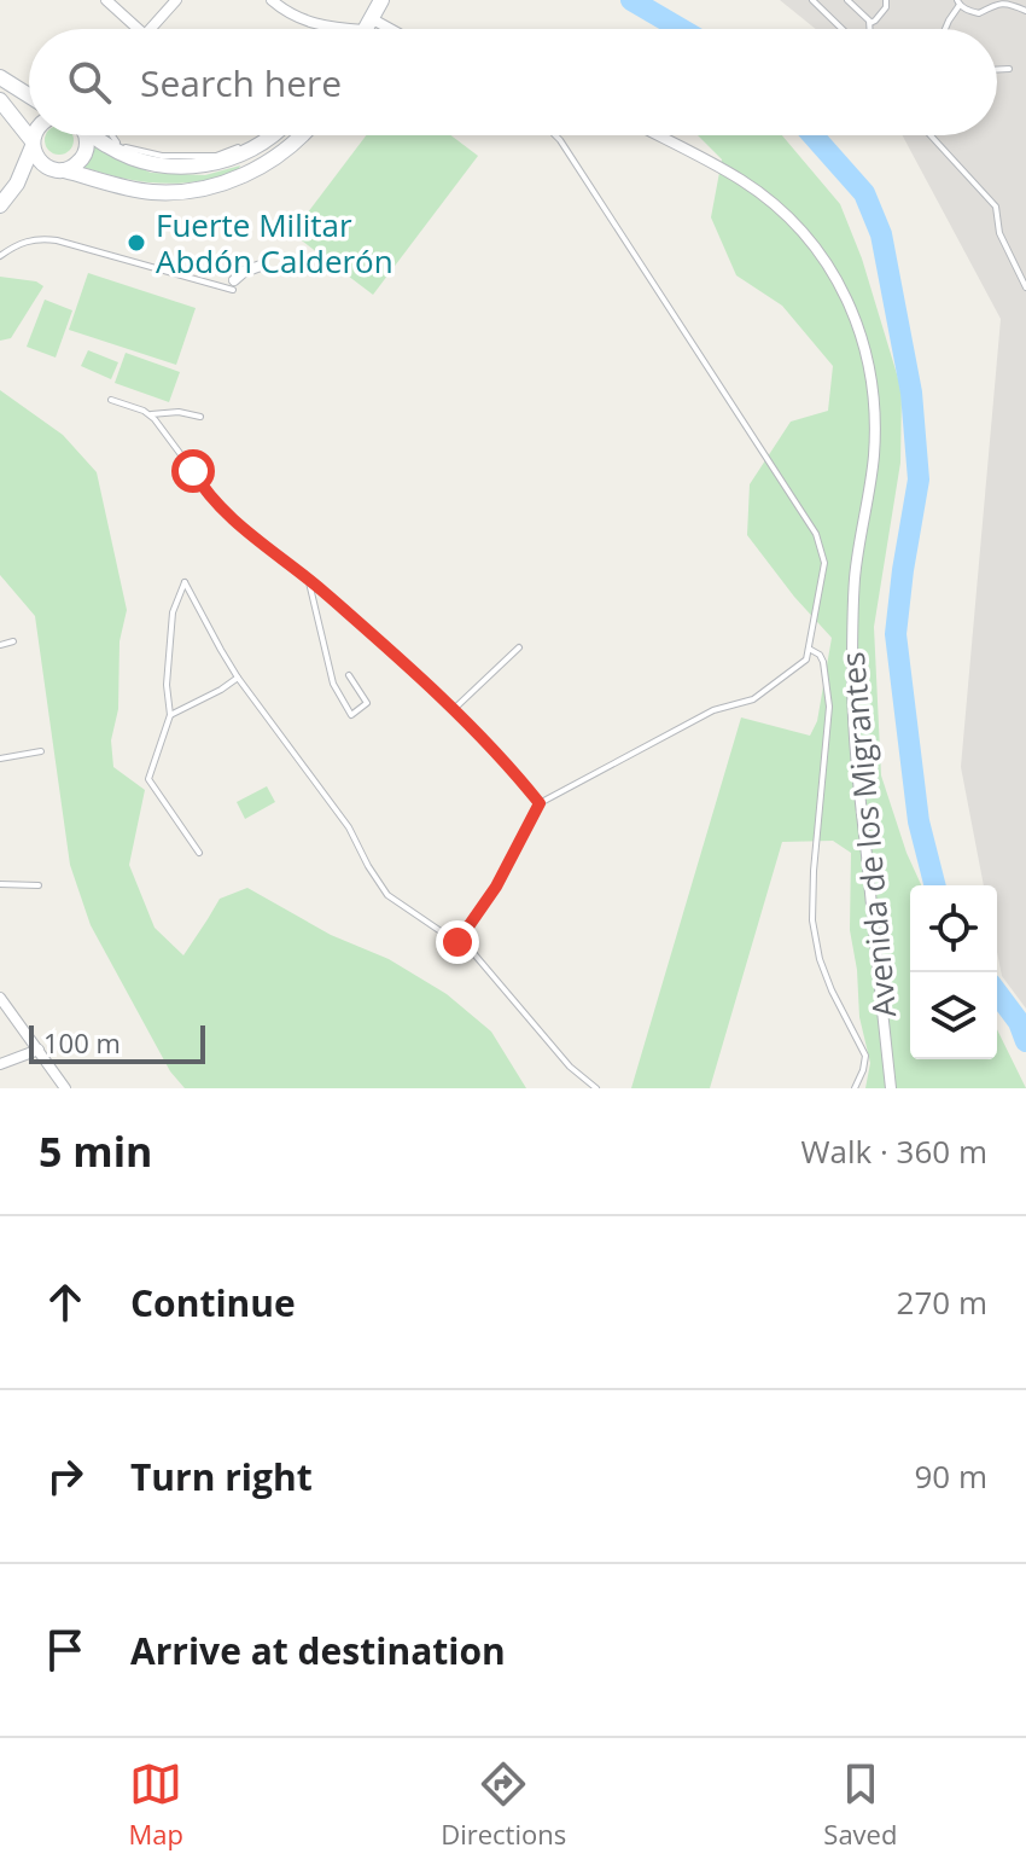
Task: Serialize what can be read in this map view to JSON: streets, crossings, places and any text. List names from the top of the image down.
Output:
{
  "streets": {
    "street": ["Avenida de los Migrantes"]
  },
  "places": ["Fuerte Militar Abdón Calderón"],
  "scale_bar": "100 m",
  "page": {
    "search": "Search here",
    "scale": "100 m",
    "heading": ["5 min", "Walk · 360 m"],
    "list": [
      ["Continue", "270 m"],
      ["Turn right", "90 m"],
      "Arrive at destination"
    ],
    "nav": ["Map", "Directions", "Saved"]
  }
}
